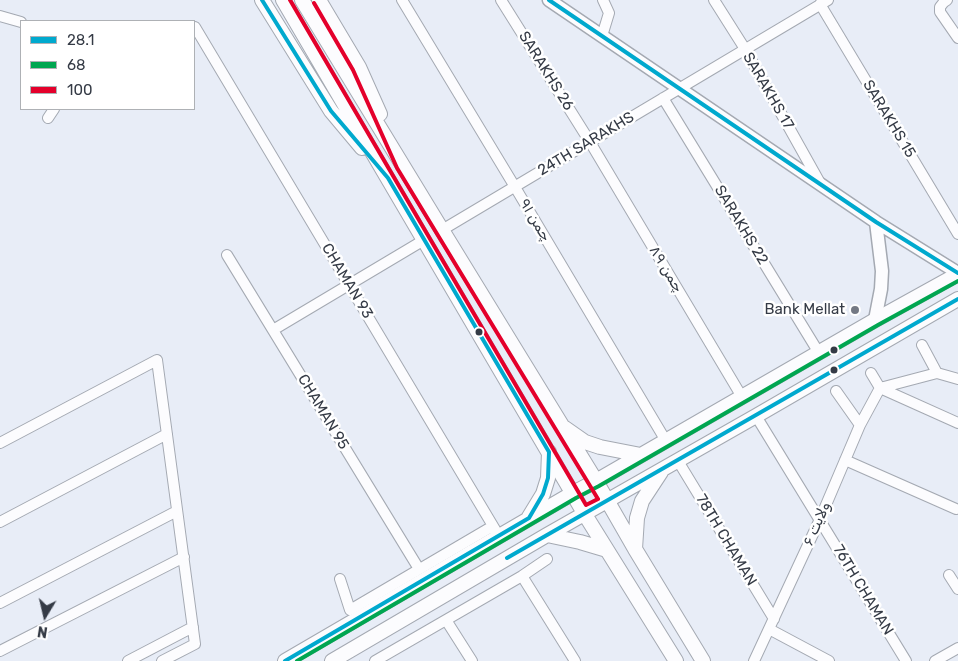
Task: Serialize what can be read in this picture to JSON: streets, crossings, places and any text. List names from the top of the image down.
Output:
{
  "streets": {
    "street": [
      "SARAKHS 26",
      "SARAKHS 17",
      "SARAKHS 15",
      "24TH SARAKHS",
      "چمن ۹۱",
      "SARAKHS 22",
      "چمن ۸۹",
      "CHAMAN 93",
      "CHAMAN 95",
      "ولایت ۶",
      "78TH CHAMAN",
      "76TH CHAMAN"
    ]
  },
  "crossings": [
    ["SARAKHS 26", "24TH SARAKHS"],
    ["SARAKHS 26", "چمن ۸۹"],
    ["SARAKHS 17", "24TH SARAKHS"],
    ["SARAKHS 15", "24TH SARAKHS"],
    ["24TH SARAKHS", "چمن ۹۱"],
    ["24TH SARAKHS", "SARAKHS 22"],
    ["24TH SARAKHS", "چمن ۸۹"],
    ["ولایت ۶", "78TH CHAMAN"],
    ["ولایت ۶", "76TH CHAMAN"]
  ],
  "places": ["Bank Mellat"],
  "lines": ["transit line 28.1", "transit line 100", "transit line 68"],
  "legend": ["28.1", "68", "100"],
  "north": "bottom"
}
